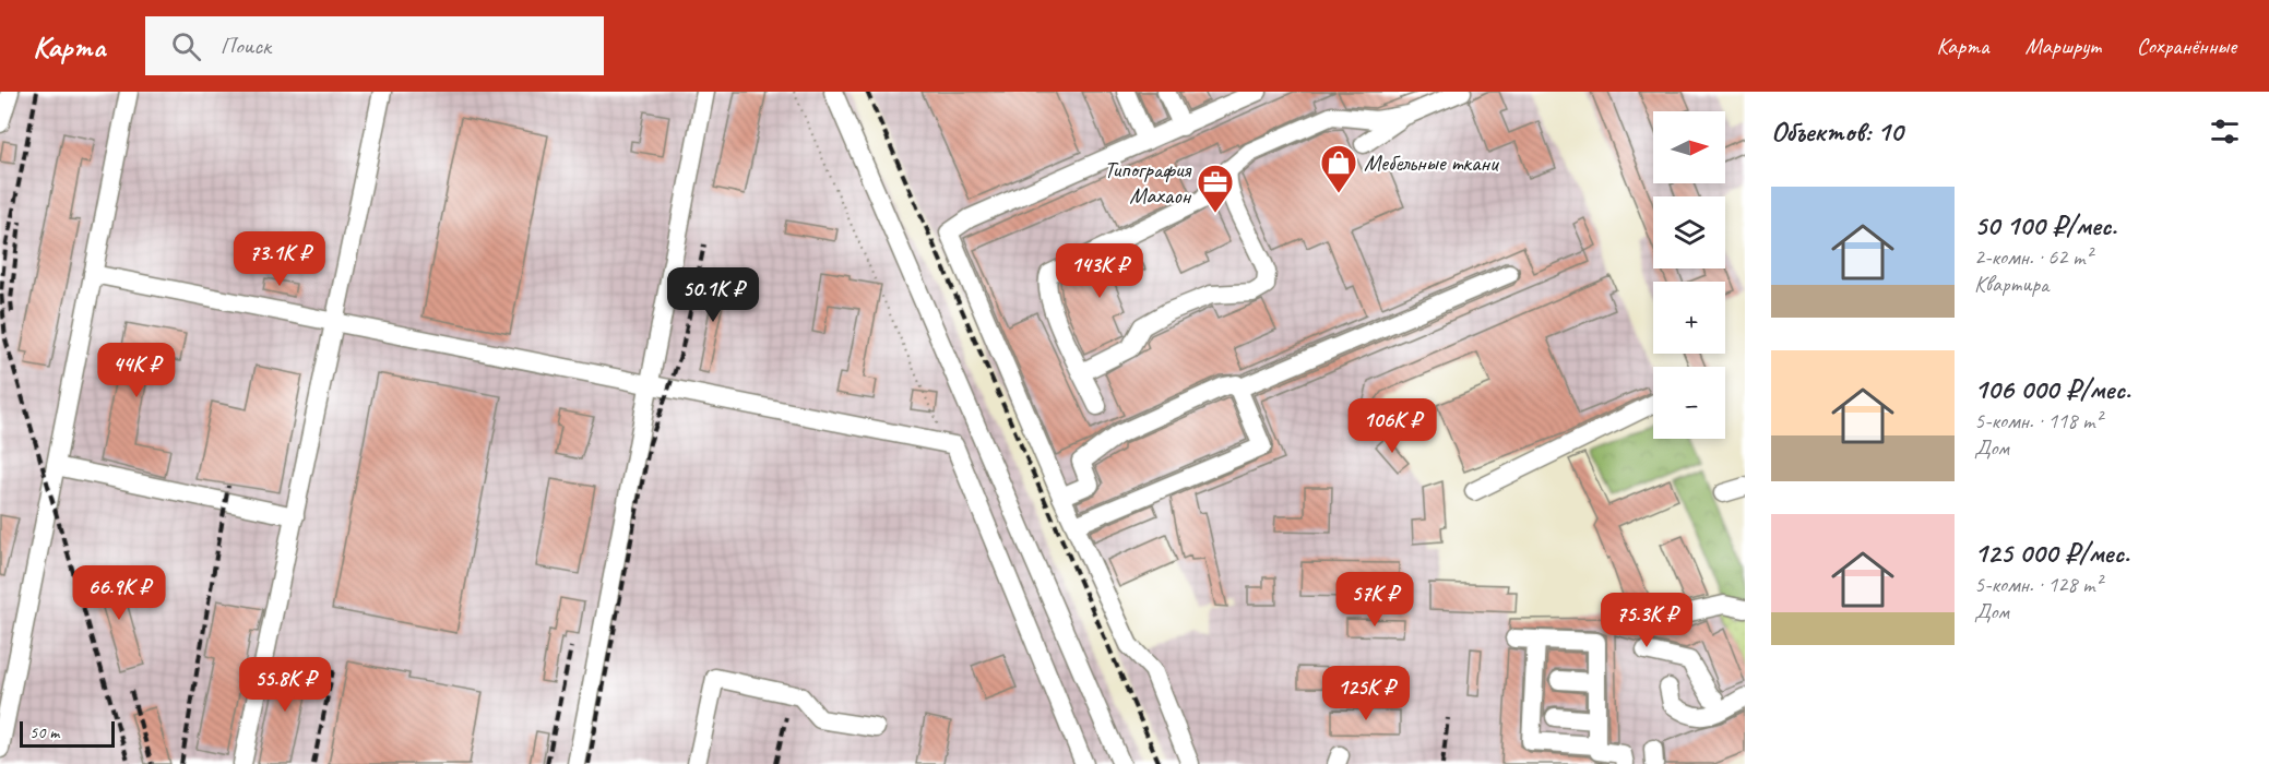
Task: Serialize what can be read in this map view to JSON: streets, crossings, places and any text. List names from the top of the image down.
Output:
{
  "places": {
    "shop": ["Мебельные ткани"],
    "office": ["Типография Махаон"]
  },
  "scale_bar": "50 m",
  "north": "right",
  "page": {
    "header": "Карта",
    "search": "Поиск",
    "nav": ["Карта", "Маршрут", "Сохранённые"],
    "heading": "Объектов: 10",
    "map_buttons": ["+", "−"],
    "list": [
      {
        "name": "50 100 ₽/мес.",
        "note": "2-комн. · 62 m² · Квартира"
      },
      {
        "name": "106 000 ₽/мес.",
        "note": "5-комн. · 118 m² · Дом"
      },
      {
        "name": "125 000 ₽/мес.",
        "note": "5-комн. · 128 m² · Дом"
      }
    ],
    "price": [
      "73.1K ₽",
      "143K ₽",
      "50.1K ₽",
      "44K ₽",
      "106K ₽",
      "66.9K ₽",
      "57K ₽",
      "75.3K ₽",
      "55.8K ₽",
      "125K ₽"
    ],
    "scale": "50 m"
  }
}
